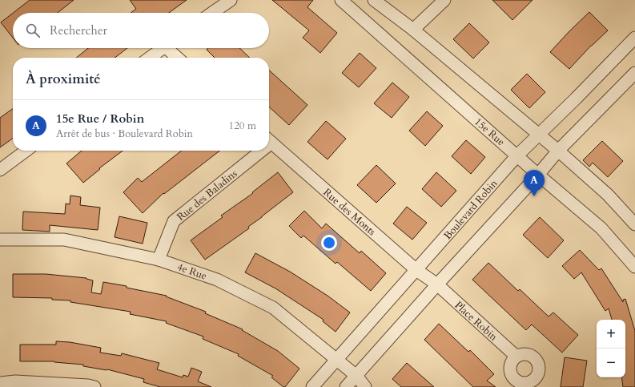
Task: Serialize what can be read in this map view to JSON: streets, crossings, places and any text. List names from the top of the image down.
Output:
{
  "streets": {
    "street": [
      "15e Rue",
      "Rue des Baladins",
      "Boulevard Robin",
      "Rue des Monts",
      "4e Rue",
      "Place Robin"
    ]
  },
  "crossings": [
    ["15e Rue", "Boulevard Robin"],
    ["Rue des Baladins", "4e Rue"],
    ["Boulevard Robin", "Rue des Monts"],
    ["Boulevard Robin", "4e Rue"],
    ["Rue des Monts", "Place Robin"]
  ],
  "page": {
    "search": "Rechercher",
    "heading": "À proximité",
    "list": [
      {
        "mark": "A",
        "name": "15e Rue / Robin",
        "note": "Arrêt de bus · Boulevard Robin",
        "value": "120 m"
      }
    ],
    "pins": "A",
    "map_buttons": ["+", "−"]
  }
}
